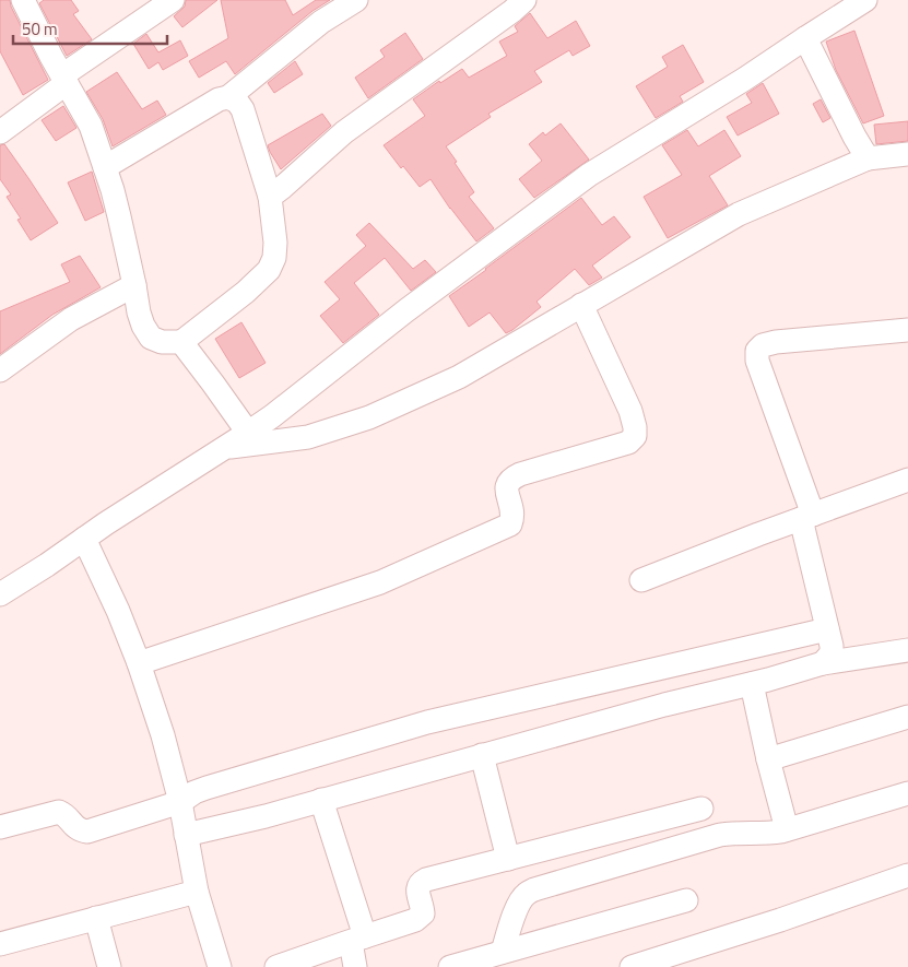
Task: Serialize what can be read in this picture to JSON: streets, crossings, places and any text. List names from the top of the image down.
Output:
{
  "scale_bar": "50 m"
}
